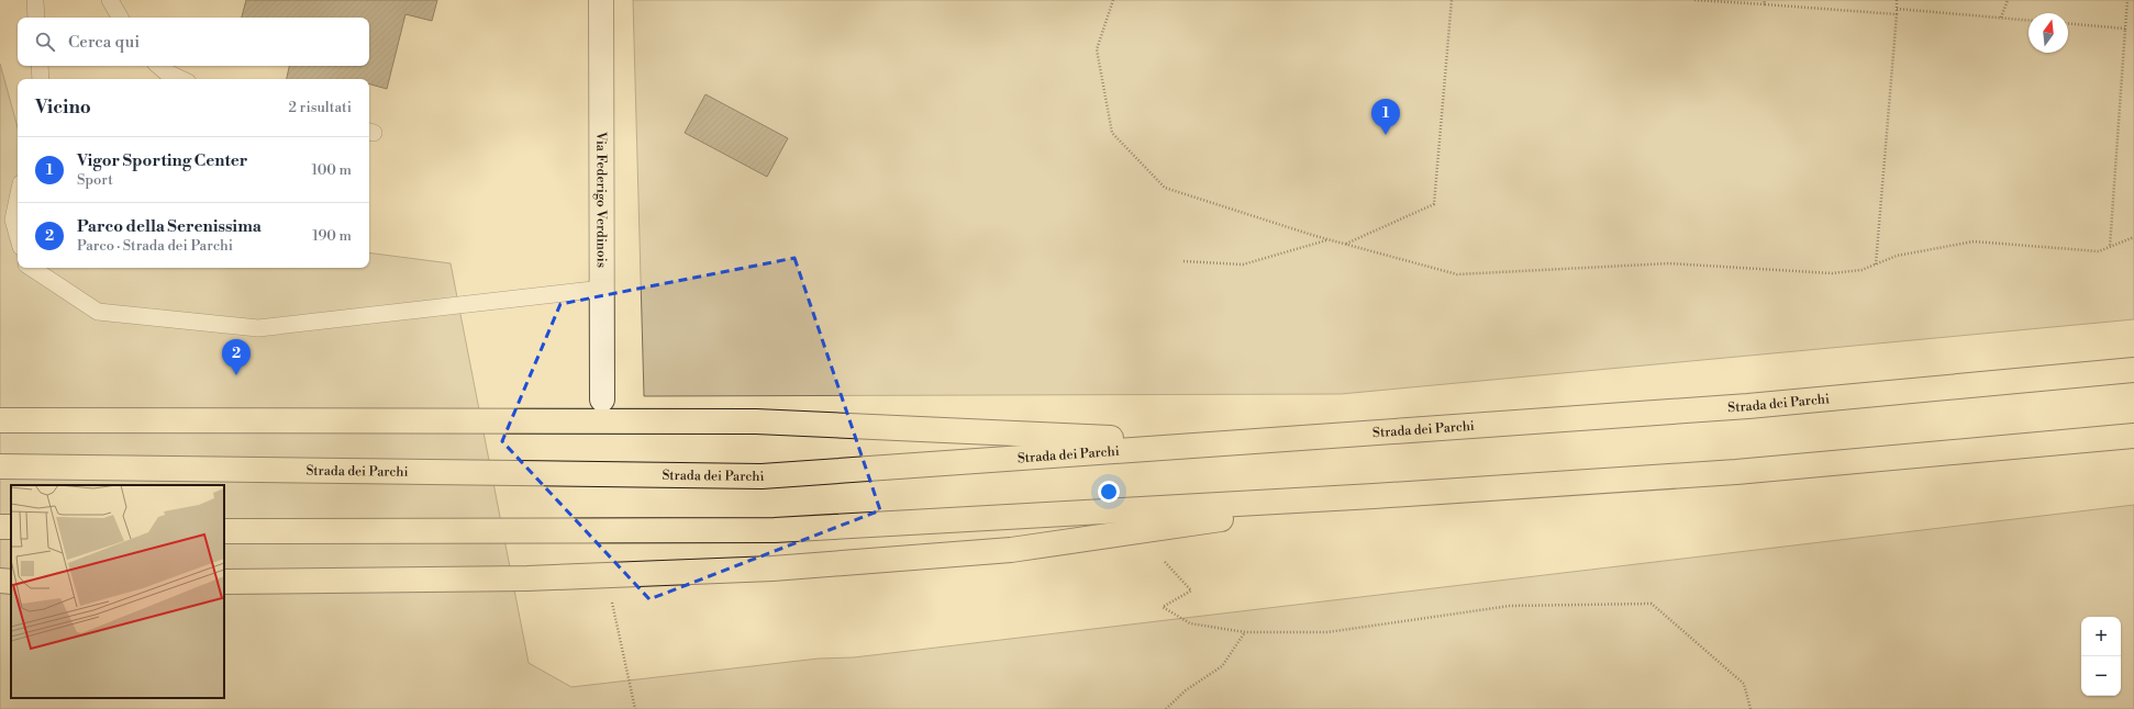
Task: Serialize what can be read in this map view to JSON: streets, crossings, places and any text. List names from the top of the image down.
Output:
{
  "streets": {
    "highway": ["Strada dei Parchi"],
    "street": ["Via Federigo Verdinois"]
  },
  "north": "top",
  "page": {
    "search": "Cerca qui",
    "heading": ["Vicino", "2 risultati"],
    "pins": ["1", "2"],
    "list": [
      {
        "mark": "1",
        "name": "Vigor Sporting Center",
        "note": "Sport",
        "value": "100 m"
      },
      {
        "mark": "2",
        "name": "Parco della Serenissima",
        "note": "Parco · Strada dei Parchi",
        "value": "190 m"
      }
    ],
    "map_buttons": ["+", "−"]
  }
}
